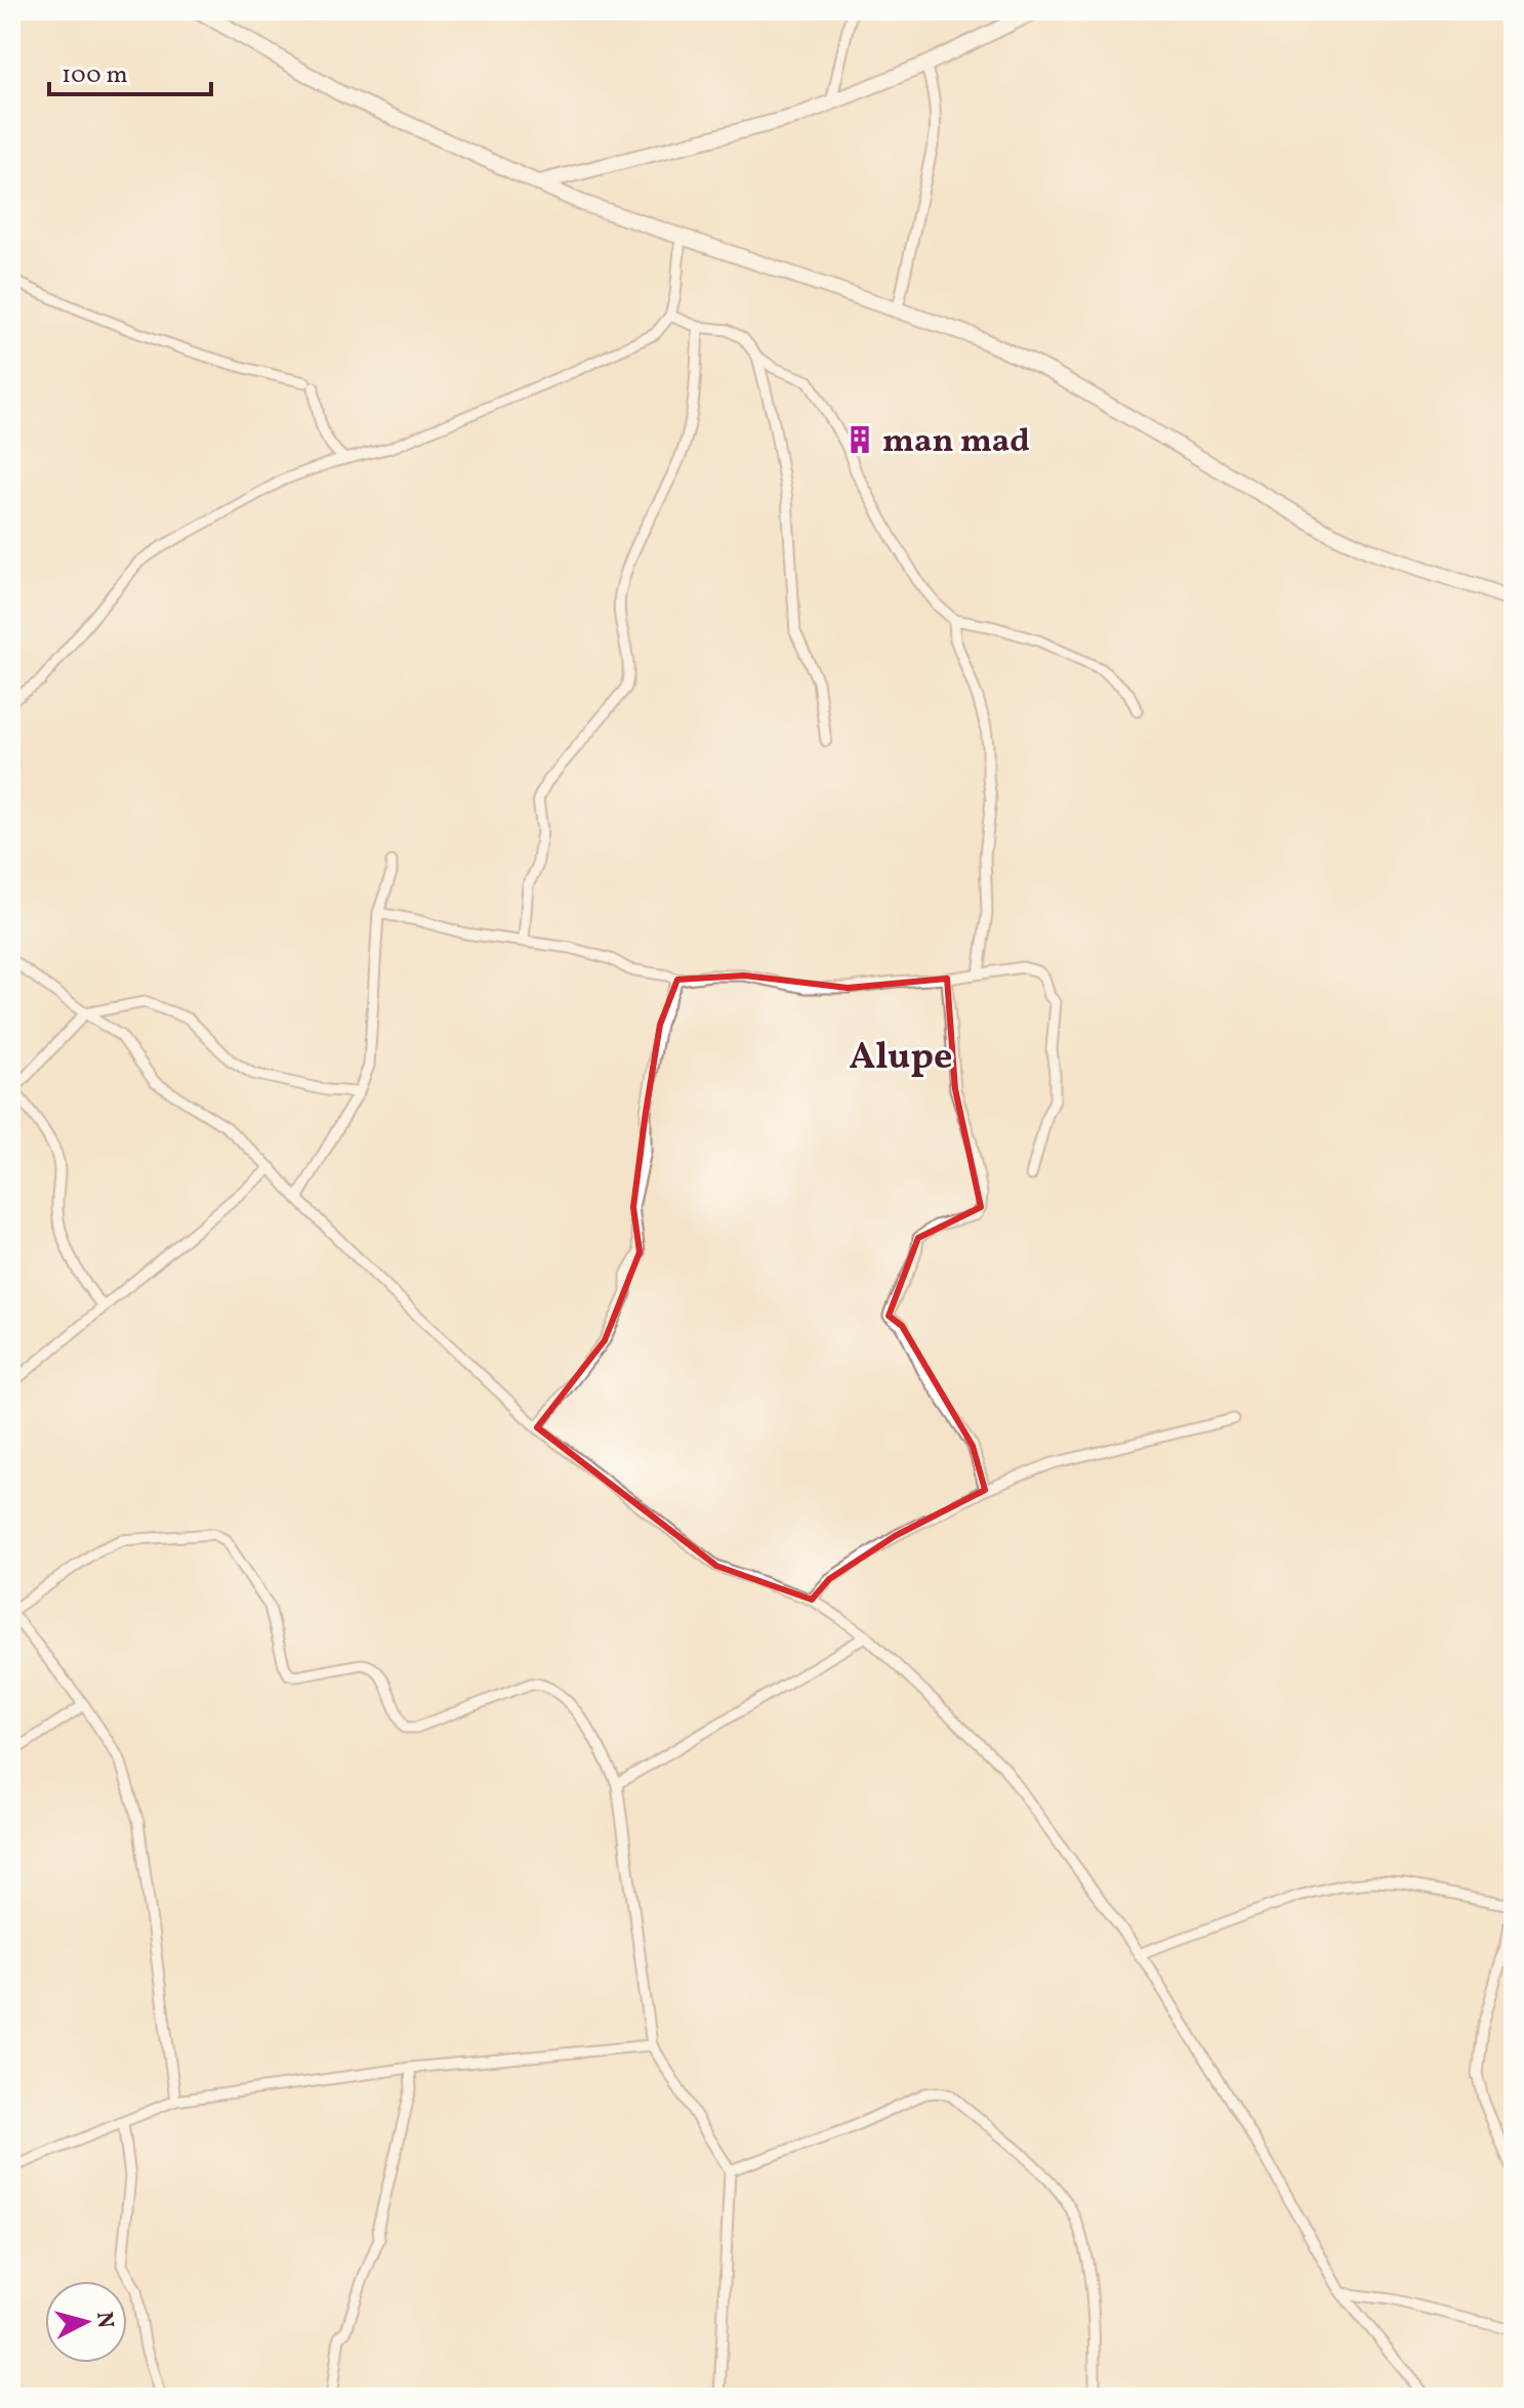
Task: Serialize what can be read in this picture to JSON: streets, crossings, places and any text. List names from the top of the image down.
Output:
{
  "districts": ["Alupe"],
  "places": {
    "building": ["man mad"]
  },
  "scale_bar": "100 m",
  "north": "right"
}
